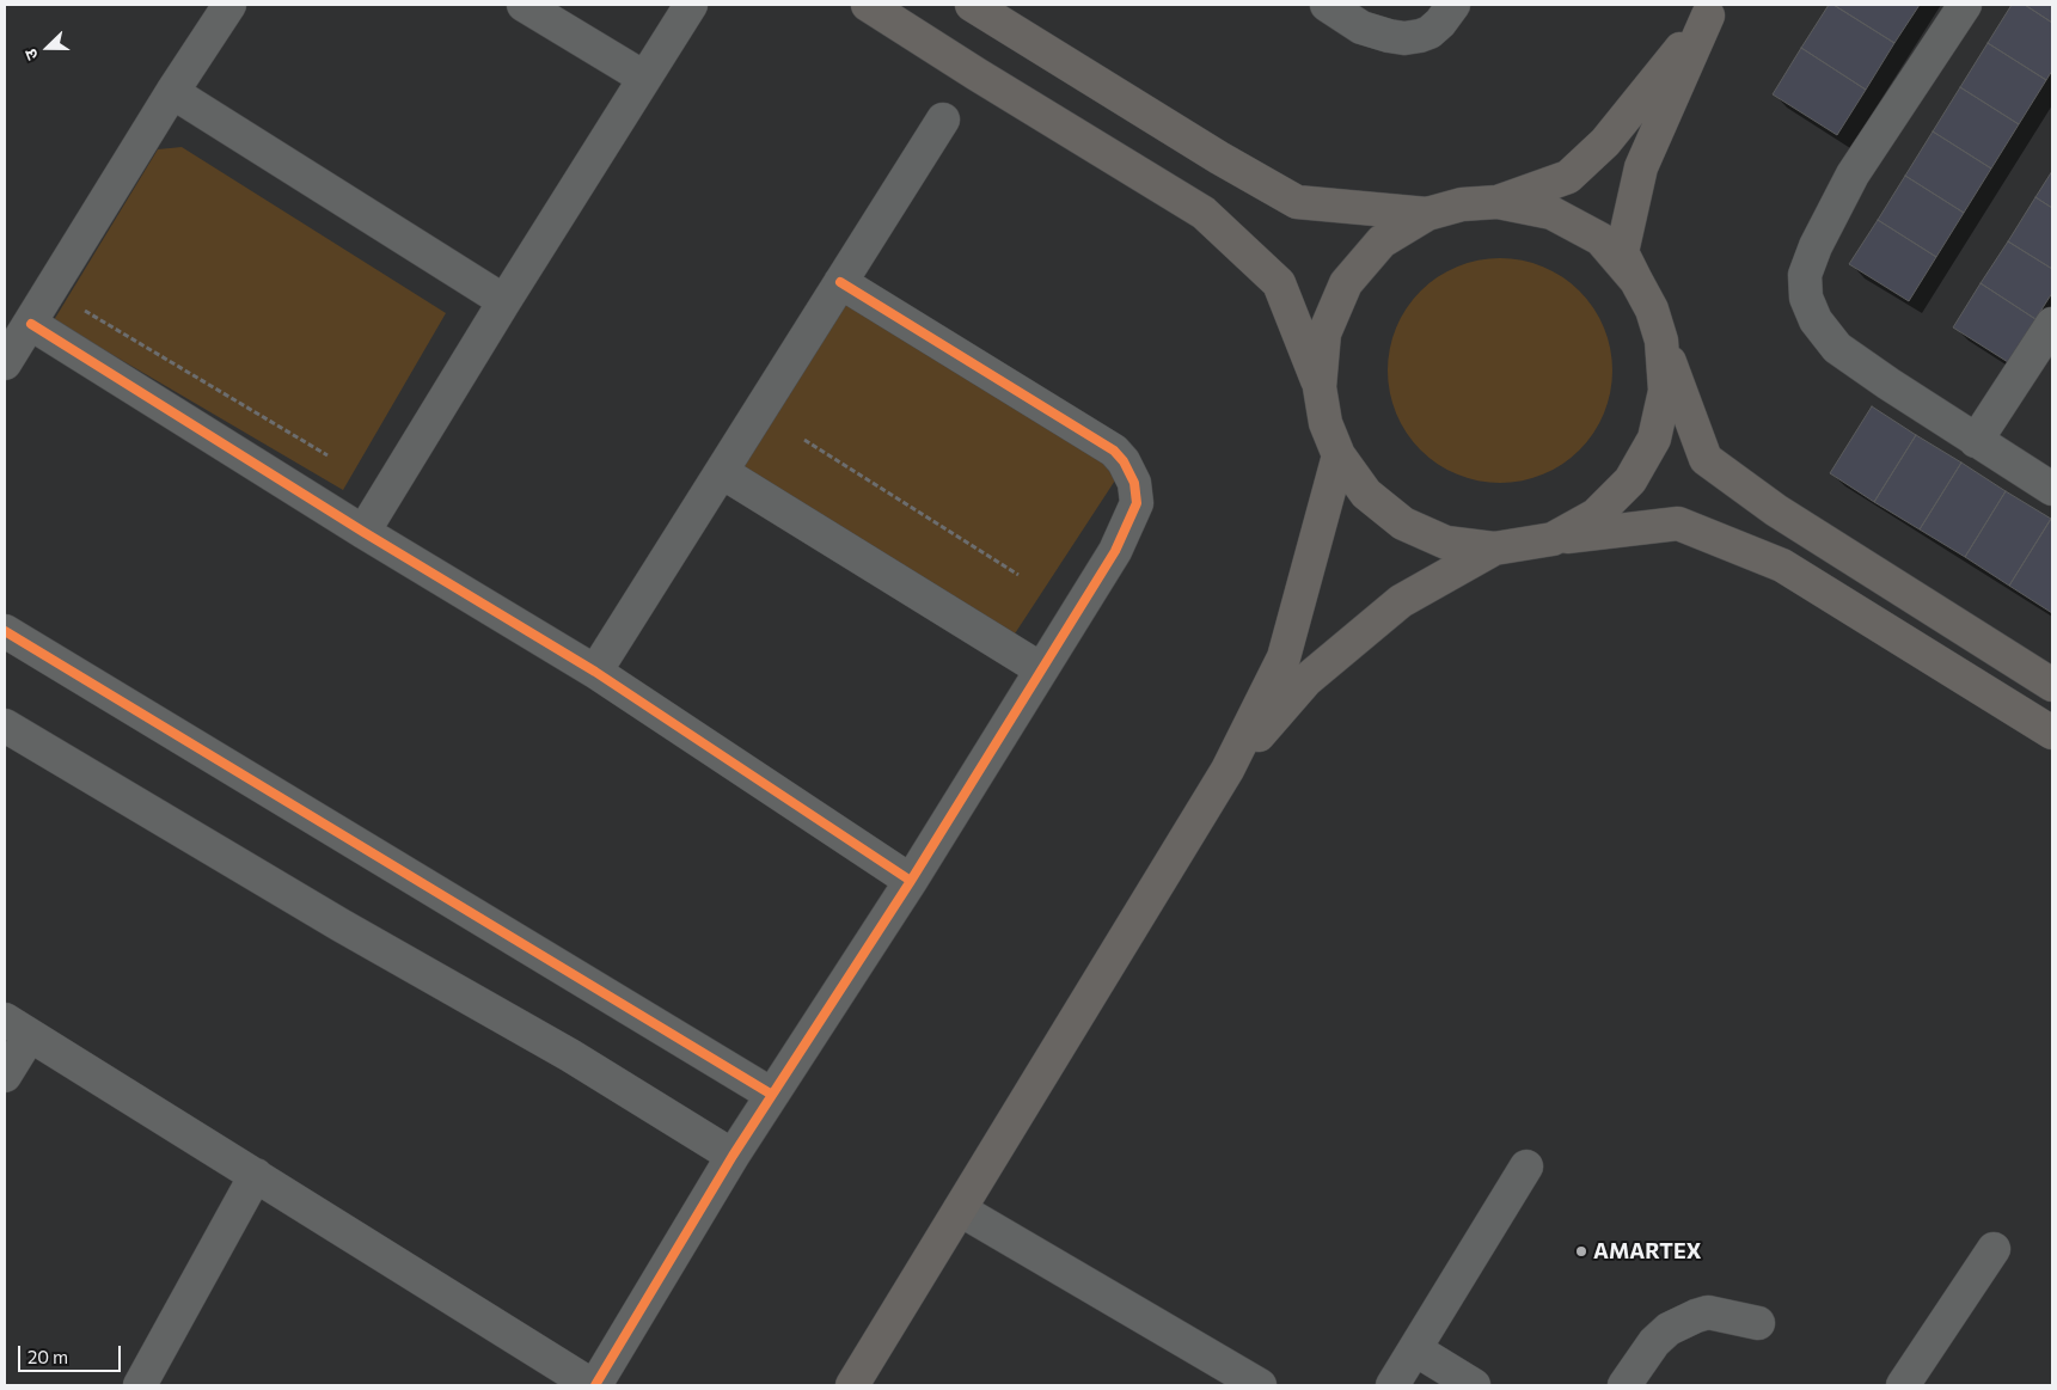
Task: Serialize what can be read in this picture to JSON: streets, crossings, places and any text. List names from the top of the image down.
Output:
{
  "places": ["AMARTEX"],
  "scale_bar": "20 m",
  "north": "left"
}
